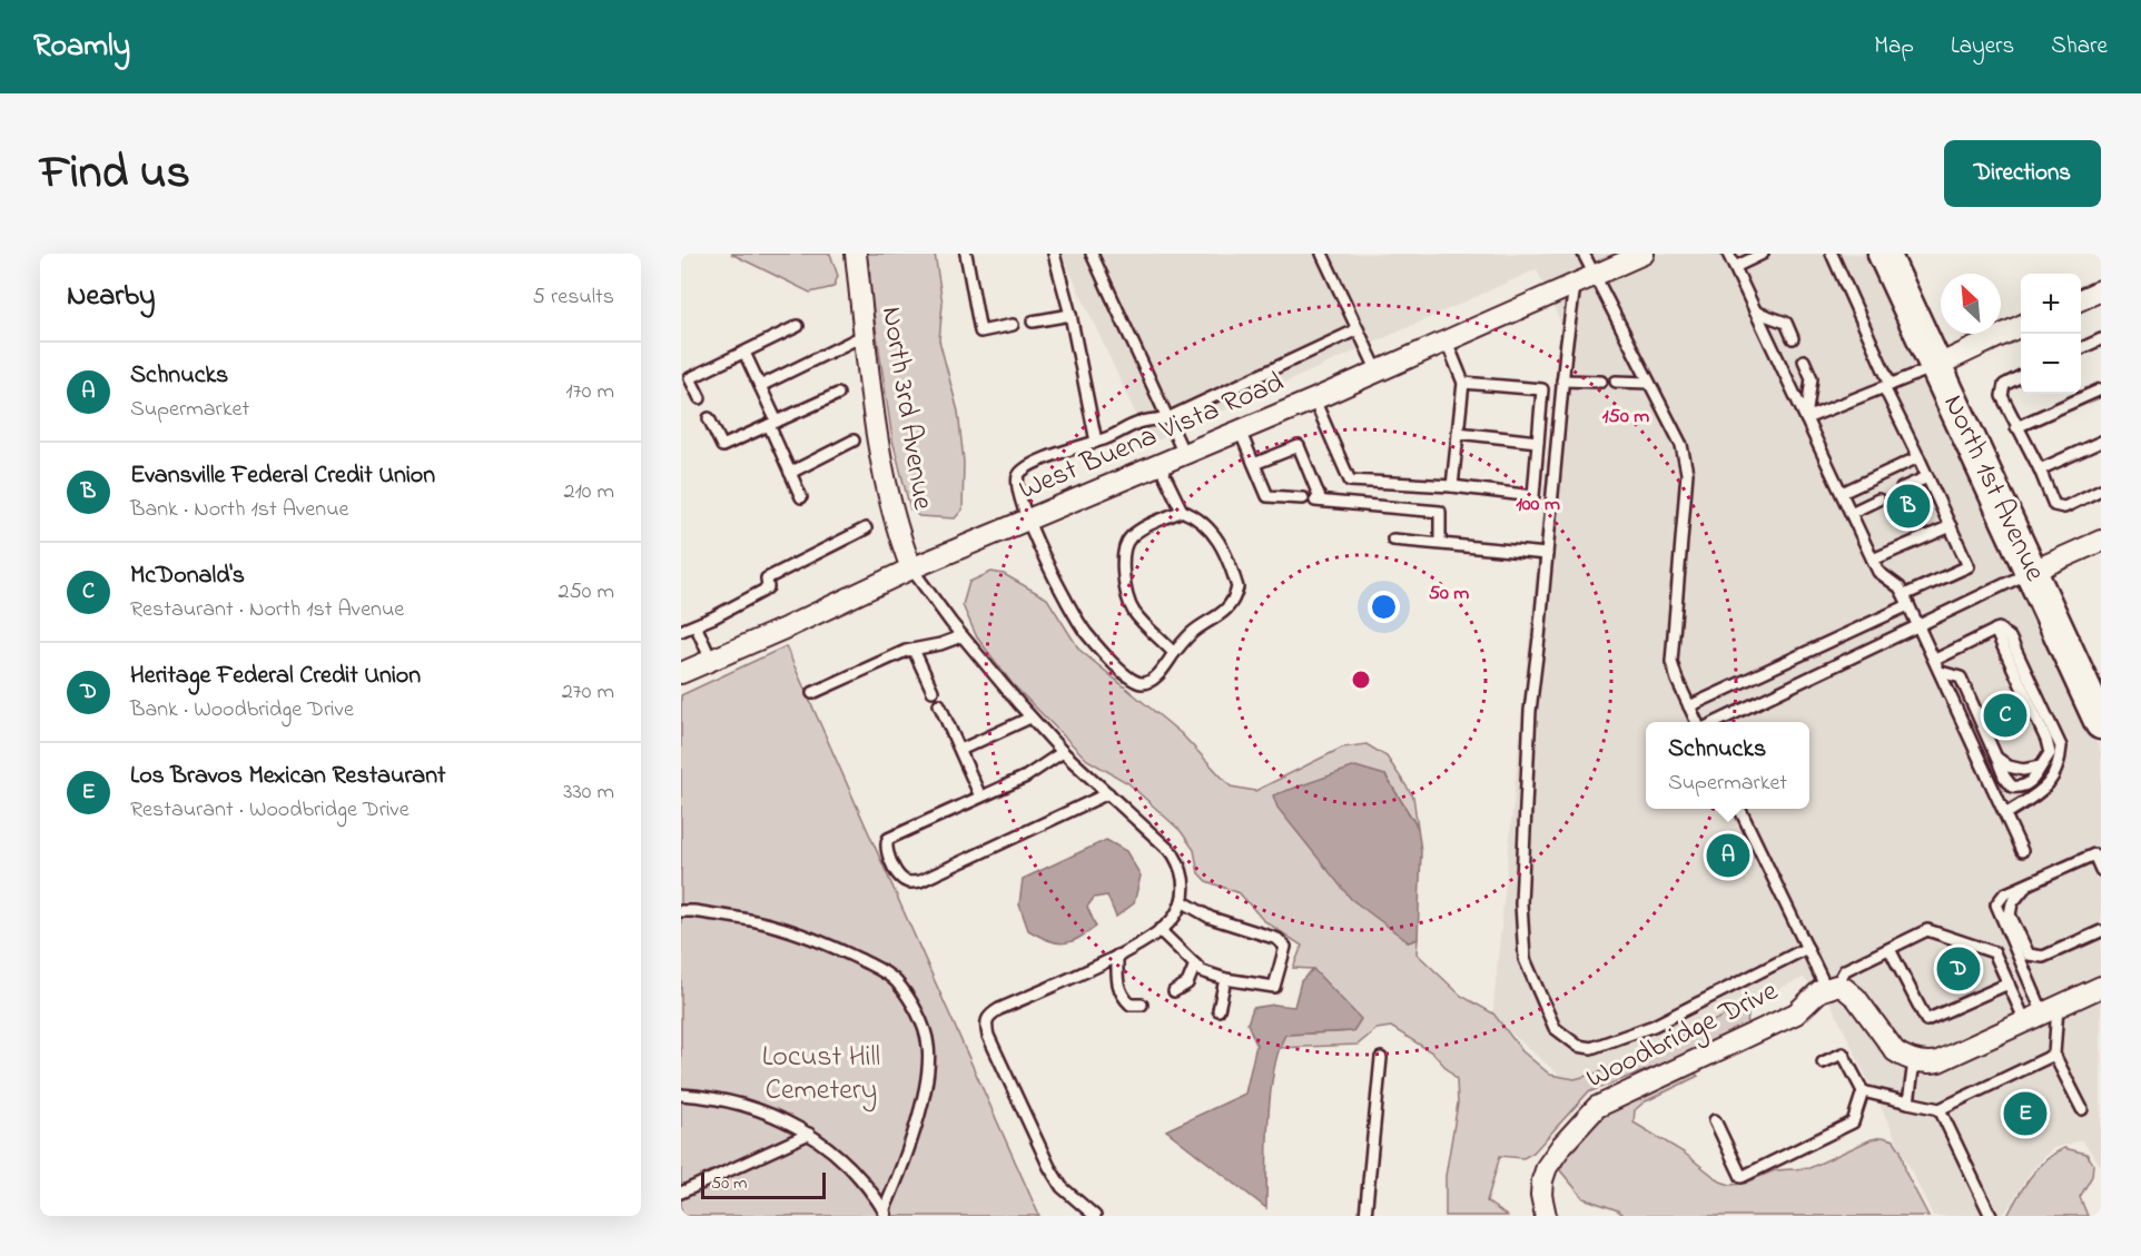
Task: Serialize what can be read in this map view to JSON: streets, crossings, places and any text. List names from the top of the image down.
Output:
{
  "streets": {
    "main road": ["North 1st Avenue"],
    "street": ["North 3rd Avenue", "West Buena Vista Road", "Woodbridge Drive"]
  },
  "crossings": [
    ["North 3rd Avenue", "West Buena Vista Road"]
  ],
  "parks": ["Locust Hill Cemetery"],
  "scale_bar": "50 m",
  "north": "top left",
  "page": {
    "header": "Roamly",
    "nav": ["Map", "Layers", "Share"],
    "title": "Find us",
    "buttons": "Directions",
    "heading": ["Nearby", "5 results"],
    "map_buttons": ["+", "−"],
    "list": [
      {
        "mark": "A",
        "name": "Schnucks",
        "note": "Supermarket",
        "value": "170 m"
      },
      {
        "mark": "B",
        "name": "Evansville Federal Credit Union",
        "note": "Bank · North 1st Avenue",
        "value": "210 m"
      },
      {
        "mark": "C",
        "name": "McDonald's",
        "note": "Restaurant · North 1st Avenue",
        "value": "250 m"
      },
      {
        "mark": "D",
        "name": "Heritage Federal Credit Union",
        "note": "Bank · Woodbridge Drive",
        "value": "270 m"
      },
      {
        "mark": "E",
        "name": "Los Bravos Mexican Restaurant",
        "note": "Restaurant · Woodbridge Drive",
        "value": "330 m"
      }
    ],
    "pins": [
      "B",
      "C",
      "A",
      "D",
      "E"
    ],
    "popup": ["Schnucks", "Supermarket"],
    "scale": "50 m"
  },
  "rings": ["150 m", "100 m", "50 m"]
}
